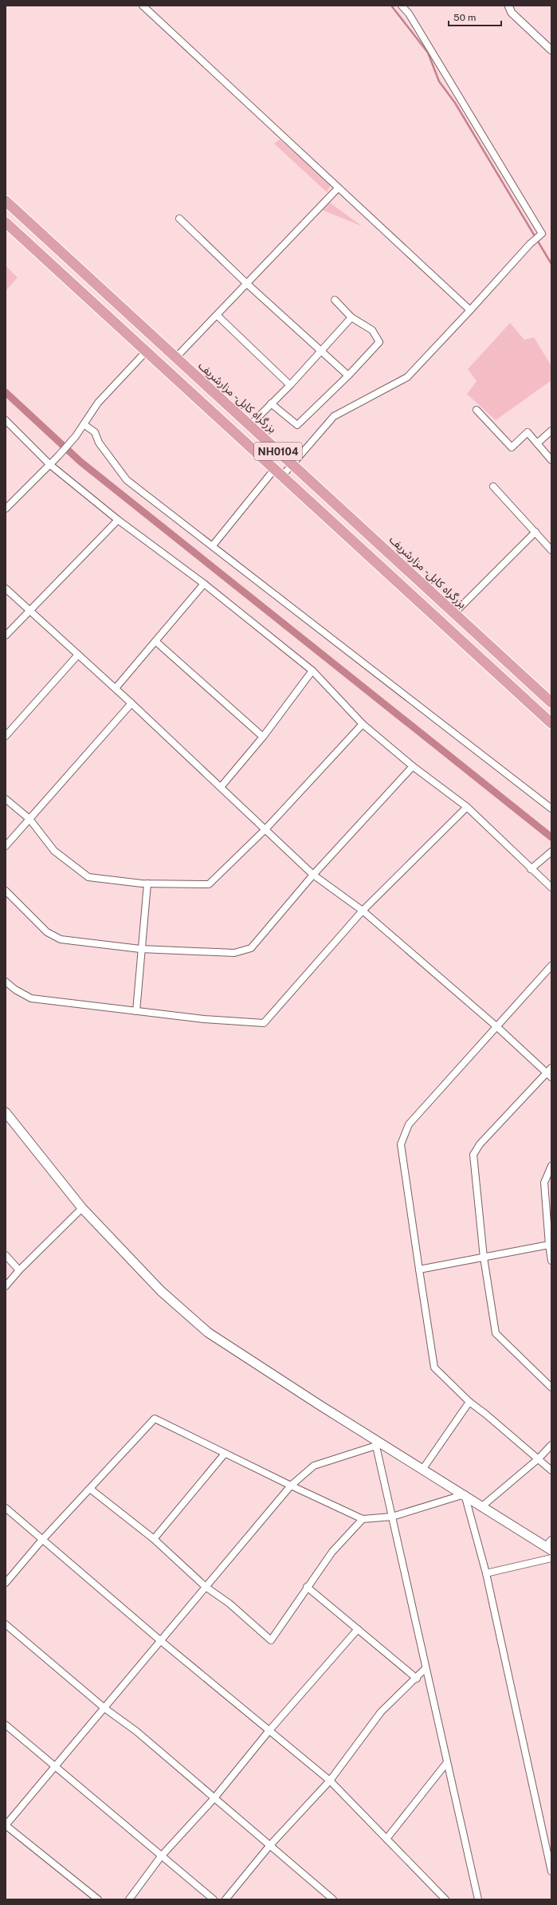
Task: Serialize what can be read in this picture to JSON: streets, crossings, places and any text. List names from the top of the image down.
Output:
{
  "streets": {
    "highway": ["بزرگراه کابل - مزارشریف", "NH0104"]
  },
  "scale_bar": "50 m"
}
